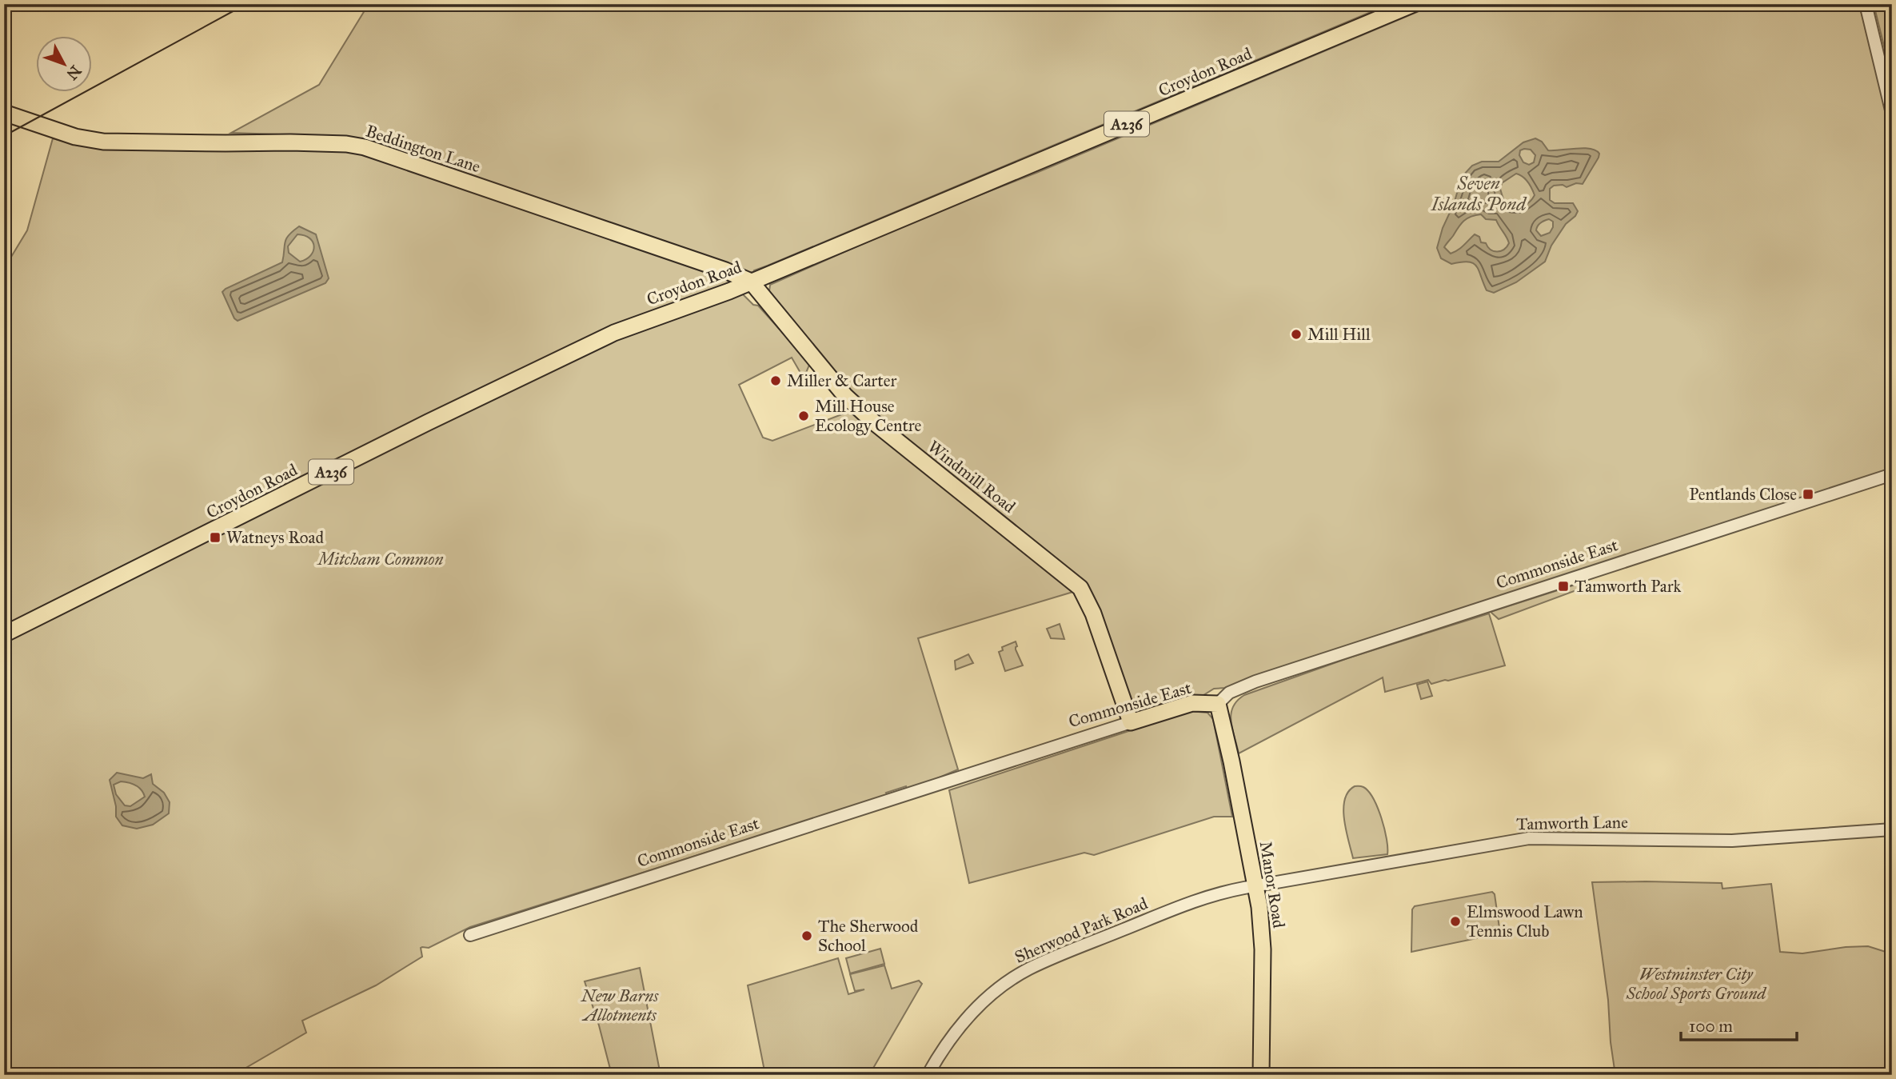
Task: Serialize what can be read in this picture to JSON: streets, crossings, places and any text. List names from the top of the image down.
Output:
{
  "streets": {
    "main road": [
      "Croydon Road",
      "A236",
      "Beddington Lane",
      "Windmill Road",
      "Commonside East",
      "Manor Road"
    ],
    "street": ["Tamworth Lane", "Sherwood Park Road"]
  },
  "crossings": [
    ["Croydon Road", "Beddington Lane"],
    ["Croydon Road", "Windmill Road"],
    ["Beddington Lane", "Windmill Road"],
    ["Windmill Road", "Commonside East"],
    ["Commonside East", "Manor Road"],
    ["Tamworth Lane", "Manor Road"],
    ["Tamworth Lane", "Sherwood Park Road"],
    ["Manor Road", "Sherwood Park Road"]
  ],
  "water": ["Seven Islands Pond"],
  "parks": ["Mitcham Common", "Westminster City School Sports Ground", "New Barns Allotments"],
  "places": {
    "other": [
      "Mill Hill",
      "Miller & Carter",
      "Mill House Ecology Centre",
      "Elmswood Lawn Tennis Club",
      "The Sherwood School"
    ],
    "transit": ["Pentlands Close", "Watneys Road", "Tamworth Park"]
  },
  "scale_bar": "100 m",
  "north": "bottom right"
}
